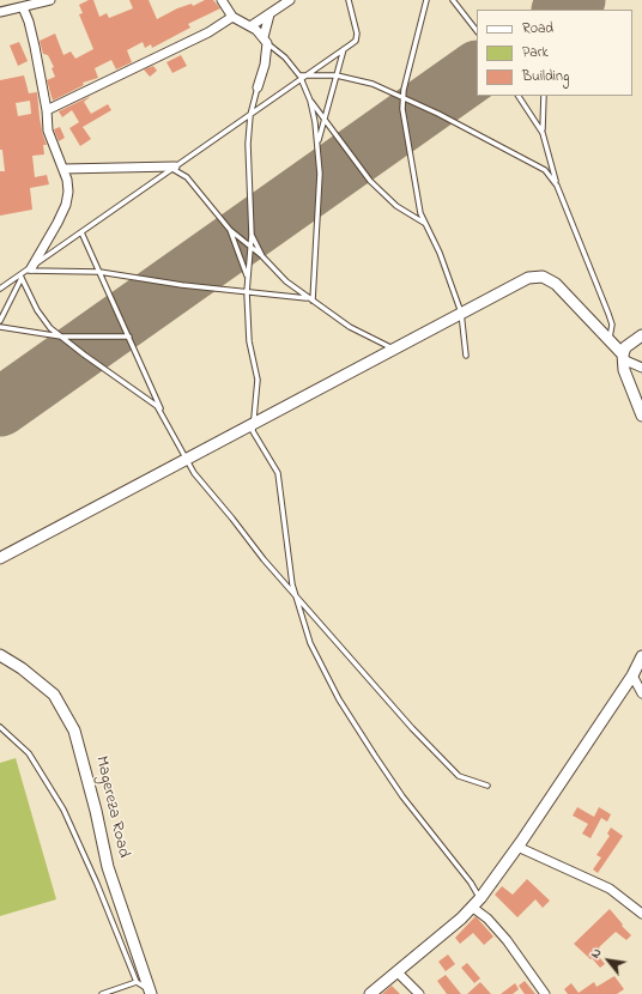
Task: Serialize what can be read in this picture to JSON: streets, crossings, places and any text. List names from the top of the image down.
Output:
{
  "streets": {
    "street": ["Magereza Road"]
  },
  "legend": ["Road", "Park", "Building"],
  "north": "top left"
}
